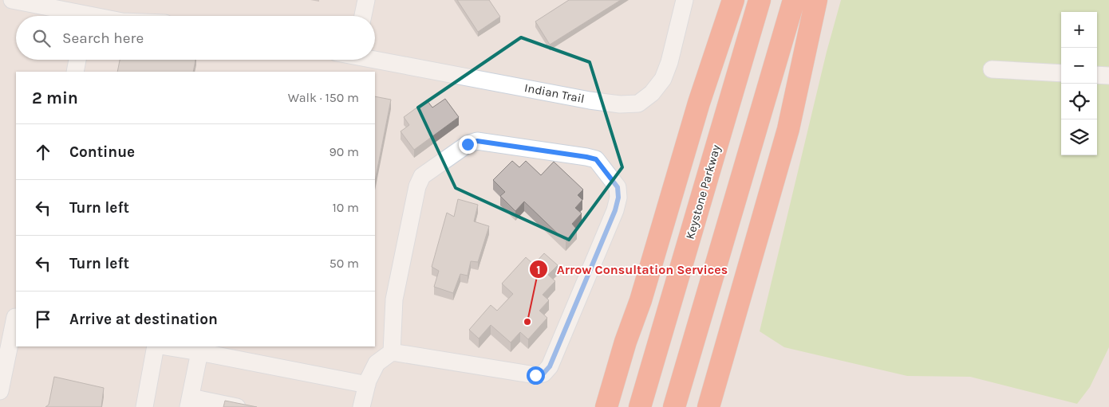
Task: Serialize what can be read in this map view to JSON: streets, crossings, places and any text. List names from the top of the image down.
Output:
{
  "streets": {
    "highway": ["Keystone Parkway"],
    "street": ["Indian Trail"]
  },
  "places": ["Arrow Consultation Services"],
  "page": {
    "map_buttons": ["+", "−"],
    "search": "Search here",
    "heading": ["2 min", "Walk · 150 m"],
    "list": [
      ["Continue", "90 m"],
      ["Turn left", "10 m"],
      ["Turn left", "50 m"],
      "Arrive at destination"
    ]
  }
}
